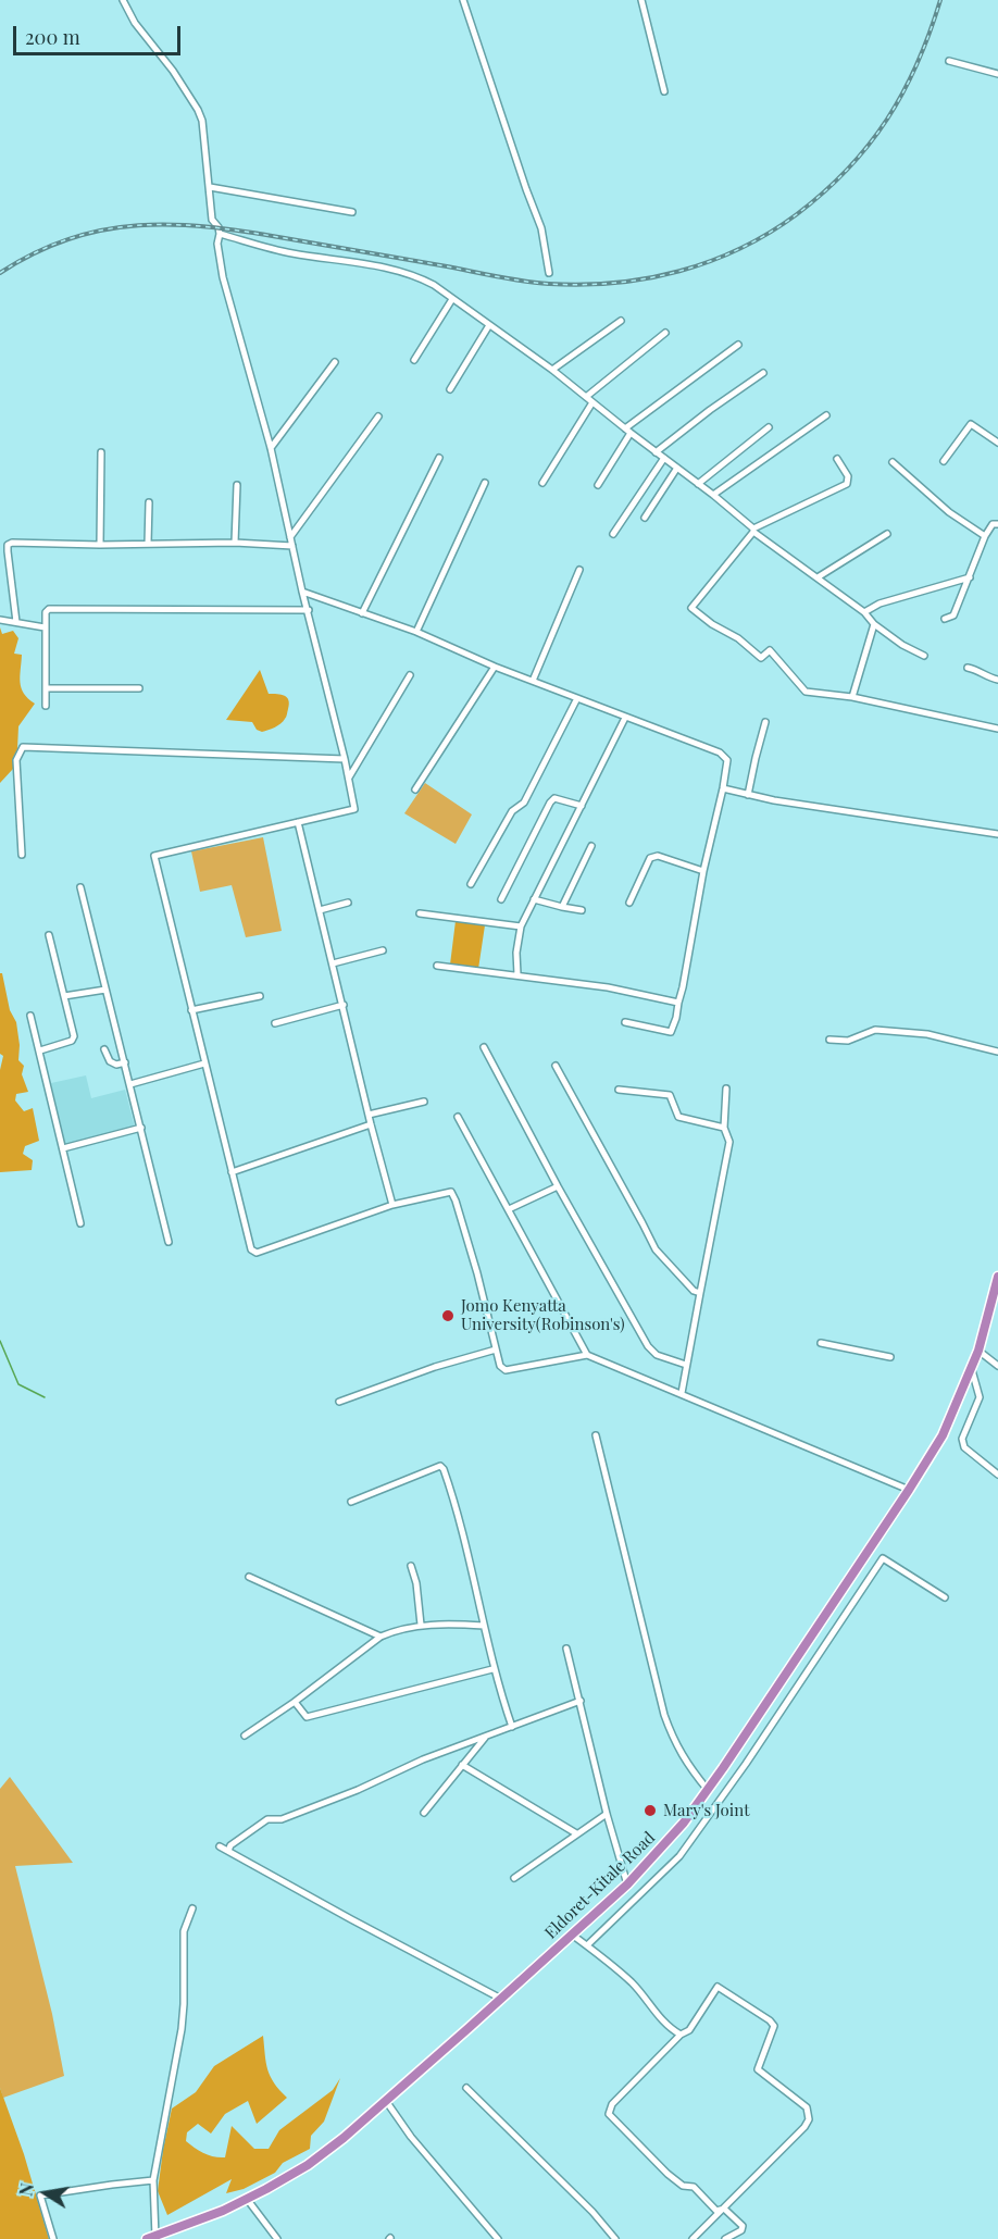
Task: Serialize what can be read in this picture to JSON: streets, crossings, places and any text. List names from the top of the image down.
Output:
{
  "streets": {
    "highway": ["Eldoret-Kitale Road"]
  },
  "places": ["Jomo Kenyatta University(Robinson's)", "Mary's Joint"],
  "scale_bar": "200 m",
  "north": "left"
}
